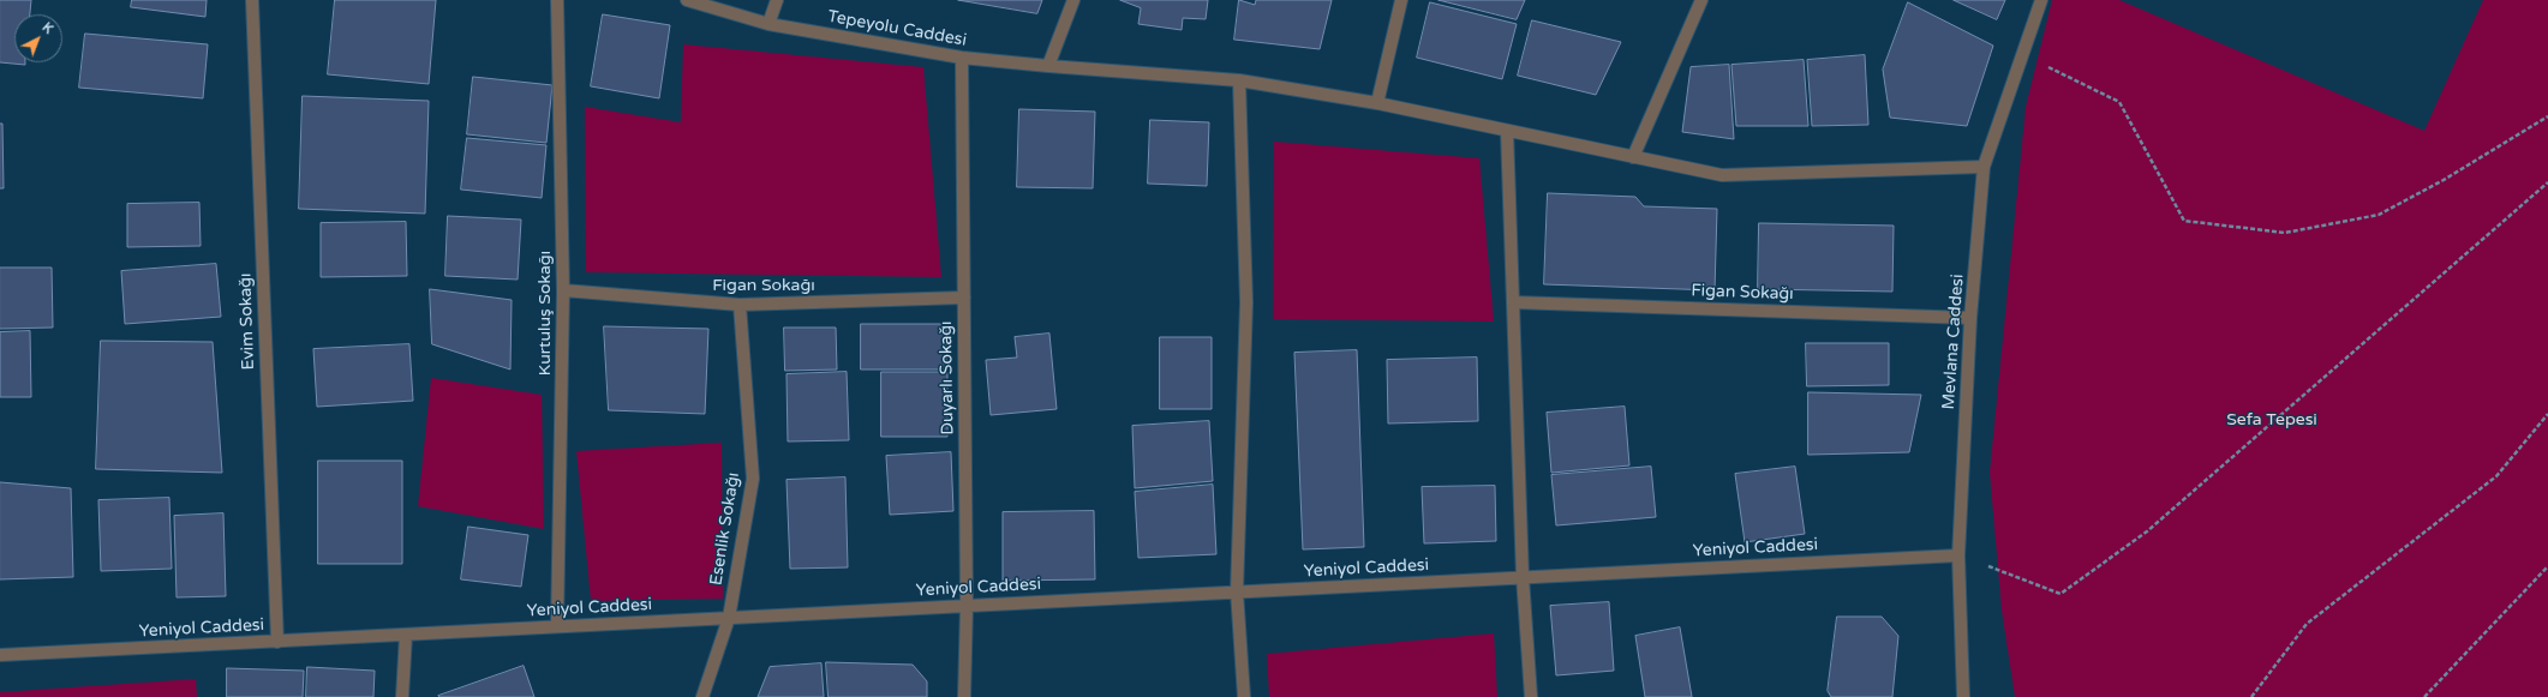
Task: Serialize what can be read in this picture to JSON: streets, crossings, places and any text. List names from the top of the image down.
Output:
{
  "streets": {
    "street": [
      "Tepeyolu Caddesi",
      "Figan Sokağı",
      "Kurtuluş Sokağı",
      "Evim Sokağı",
      "Mevlana Caddesi",
      "Duyarlı Sokağı",
      "Esenlik Sokağı",
      "Yeniyol Caddesi"
    ]
  },
  "crossings": [
    ["Tepeyolu Caddesi", "Mevlana Caddesi"],
    ["Tepeyolu Caddesi", "Duyarlı Sokağı"],
    ["Figan Sokağı", "Kurtuluş Sokağı"],
    ["Figan Sokağı", "Mevlana Caddesi"],
    ["Figan Sokağı", "Duyarlı Sokağı"],
    ["Figan Sokağı", "Esenlik Sokağı"],
    ["Kurtuluş Sokağı", "Yeniyol Caddesi"],
    ["Evim Sokağı", "Yeniyol Caddesi"],
    ["Mevlana Caddesi", "Yeniyol Caddesi"],
    ["Duyarlı Sokağı", "Yeniyol Caddesi"],
    ["Esenlik Sokağı", "Yeniyol Caddesi"]
  ],
  "parks": ["Sefa Tepesi"],
  "north": "top right"
}
